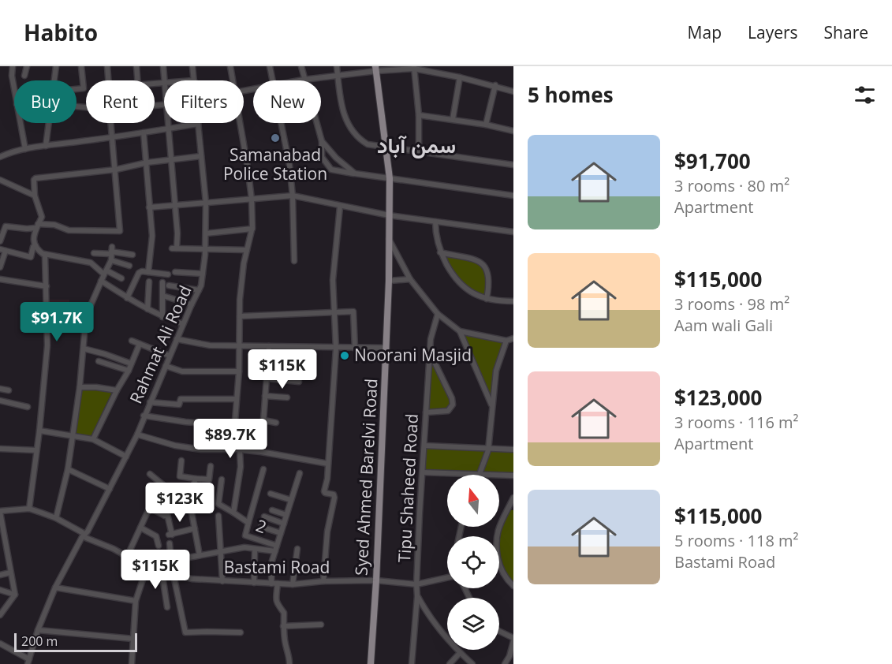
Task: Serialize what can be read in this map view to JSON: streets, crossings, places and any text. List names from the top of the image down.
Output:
{
  "streets": {
    "main road": ["Syed Ahmed Barelvi Road"],
    "street": [
      "Rahmat Ali Road",
      "Tipu Shaheed Road",
      "2",
      "Bastami Road"
    ]
  },
  "crossings": [
    ["Rahmat Ali Road", "Bastami Road"],
    ["Syed Ahmed Barelvi Road", "Bastami Road"],
    ["Tipu Shaheed Road", "Bastami Road"]
  ],
  "districts": ["سمن آباد"],
  "places": ["Samanabad Police Station", "Noorani Masjid"],
  "scale_bar": "200 m",
  "north": "top",
  "page": {
    "header": "Habito",
    "nav": ["Map", "Layers", "Share"],
    "heading": "5 homes",
    "chip": [
      "Buy",
      "Rent",
      "Filters",
      "New"
    ],
    "list": [
      {
        "name": "$91,700",
        "note": "3 rooms · 80 m² · Apartment"
      },
      {
        "name": "$115,000",
        "note": "3 rooms · 98 m² · Aam wali Gali"
      },
      {
        "name": "$123,000",
        "note": "3 rooms · 116 m² · Apartment"
      },
      {
        "name": "$115,000",
        "note": "5 rooms · 118 m² · Bastami Road"
      }
    ],
    "price": [
      "$91.7K",
      "$115K",
      "$89.7K",
      "$123K",
      "$115K"
    ],
    "scale": "200 m"
  }
}
